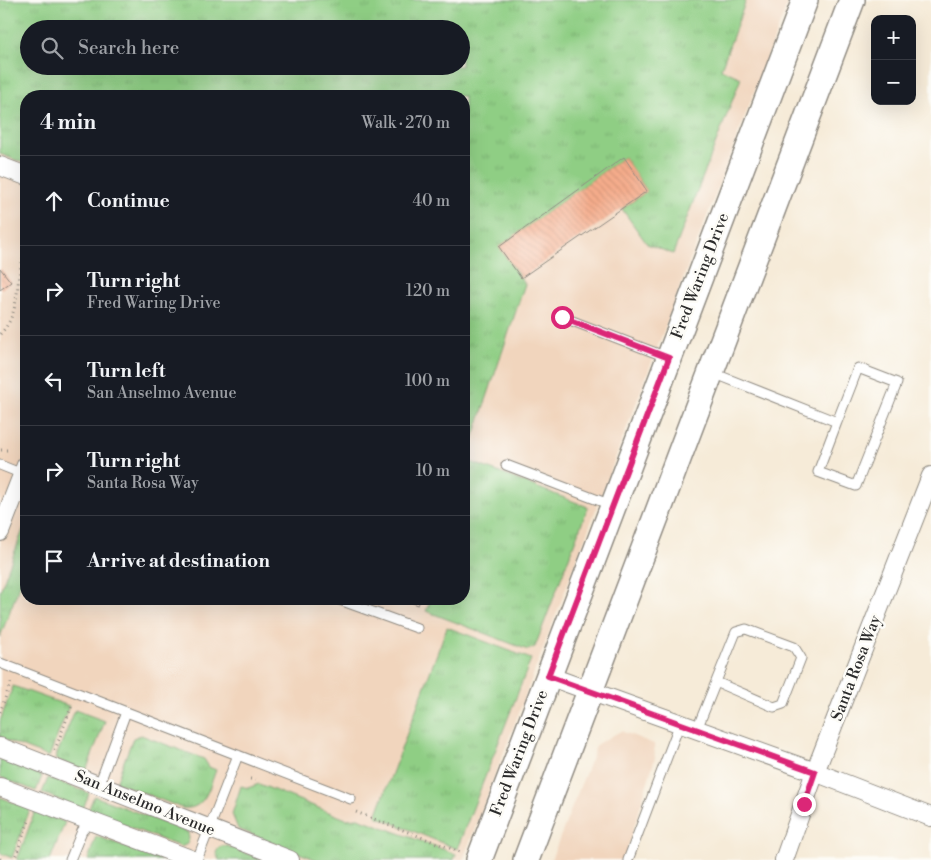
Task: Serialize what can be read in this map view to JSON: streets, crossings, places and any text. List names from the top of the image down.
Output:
{
  "streets": {
    "main road": ["Fred Waring Drive"],
    "street": ["Santa Rosa Way", "San Anselmo Avenue"]
  },
  "page": {
    "map_buttons": ["+", "−"],
    "search": "Search here",
    "heading": ["4 min", "Walk · 270 m"],
    "list": [
      ["Continue", "40 m"],
      ["Turn right", "Fred Waring Drive", "120 m"],
      ["Turn left", "San Anselmo Avenue", "100 m"],
      ["Turn right", "Santa Rosa Way", "10 m"],
      "Arrive at destination"
    ]
  }
}
